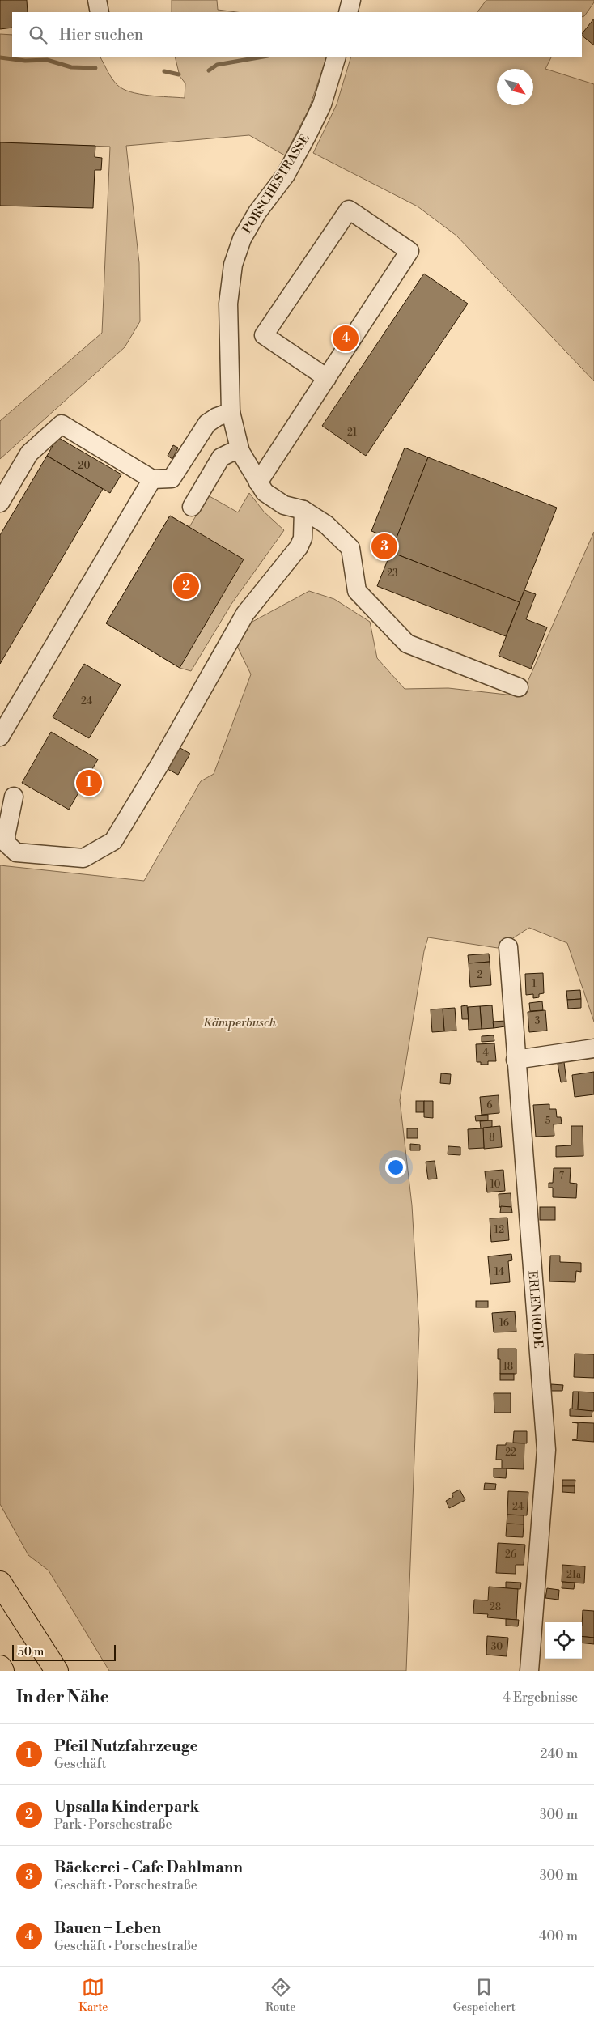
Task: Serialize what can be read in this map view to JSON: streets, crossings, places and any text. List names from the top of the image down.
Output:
{
  "streets": {
    "street": ["PORSCHESTRASSE", "ERLENRODE"]
  },
  "parks": ["Kämperbusch"],
  "house_numbers": [
    "21",
    "20",
    "23",
    "24",
    "2",
    "1",
    "3",
    "4",
    "6",
    "5",
    "8",
    "7",
    "10",
    "12",
    "14",
    "16",
    "18",
    "22",
    "24",
    "26",
    "21a",
    "28",
    "30"
  ],
  "scale_bar": "50 m",
  "north": "bottom right",
  "page": {
    "search": "Hier suchen",
    "pins": [
      "4",
      "3",
      "2",
      "1"
    ],
    "scale": "50 m",
    "heading": ["In der Nähe", "4 Ergebnisse"],
    "list": [
      {
        "mark": "1",
        "name": "Pfeil Nutzfahrzeuge",
        "note": "Geschäft",
        "value": "240 m"
      },
      {
        "mark": "2",
        "name": "Upsalla Kinderpark",
        "note": "Park · Porschestraße",
        "value": "300 m"
      },
      {
        "mark": "3",
        "name": "Bäckerei - Cafe Dahlmann",
        "note": "Geschäft · Porschestraße",
        "value": "300 m"
      },
      {
        "mark": "4",
        "name": "Bauen + Leben",
        "note": "Geschäft · Porschestraße",
        "value": "400 m"
      }
    ],
    "nav": ["Karte", "Route", "Gespeichert"]
  }
}
